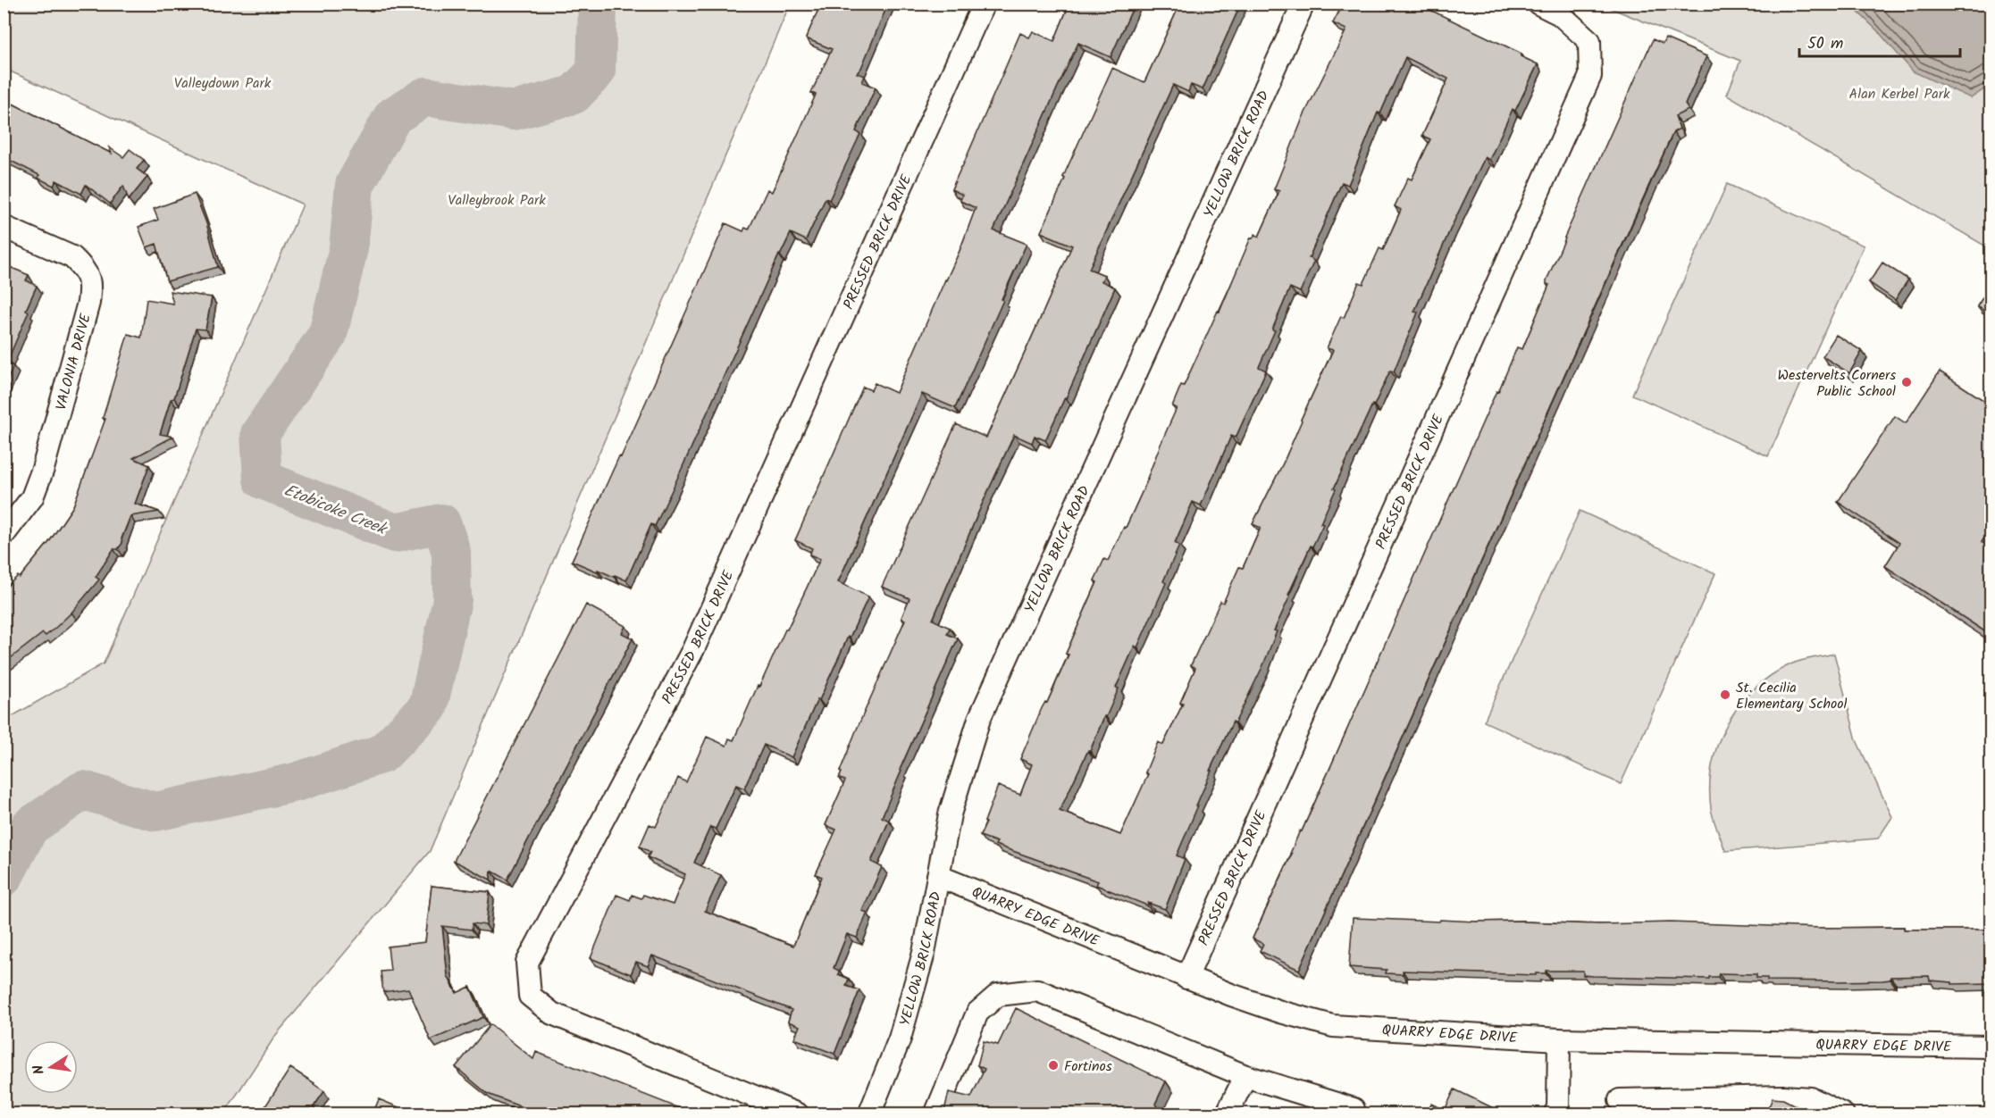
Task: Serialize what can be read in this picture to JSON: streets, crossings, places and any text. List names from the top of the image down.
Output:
{
  "streets": {
    "street": [
      "YELLOW BRICK ROAD",
      "PRESSED BRICK DRIVE",
      "VALONIA DRIVE",
      "QUARRY EDGE DRIVE"
    ]
  },
  "crossings": [
    ["YELLOW BRICK ROAD", "QUARRY EDGE DRIVE"],
    ["PRESSED BRICK DRIVE", "QUARRY EDGE DRIVE"]
  ],
  "water": ["Etobicoke Creek"],
  "parks": ["Valleydown Park", "Alan Kerbel Park", "Valleybrook Park"],
  "places": ["Westervelts Corners Public School", "St. Cecilia Elementary School", "Fortinos"],
  "scale_bar": "50 m",
  "north": "left"
}
